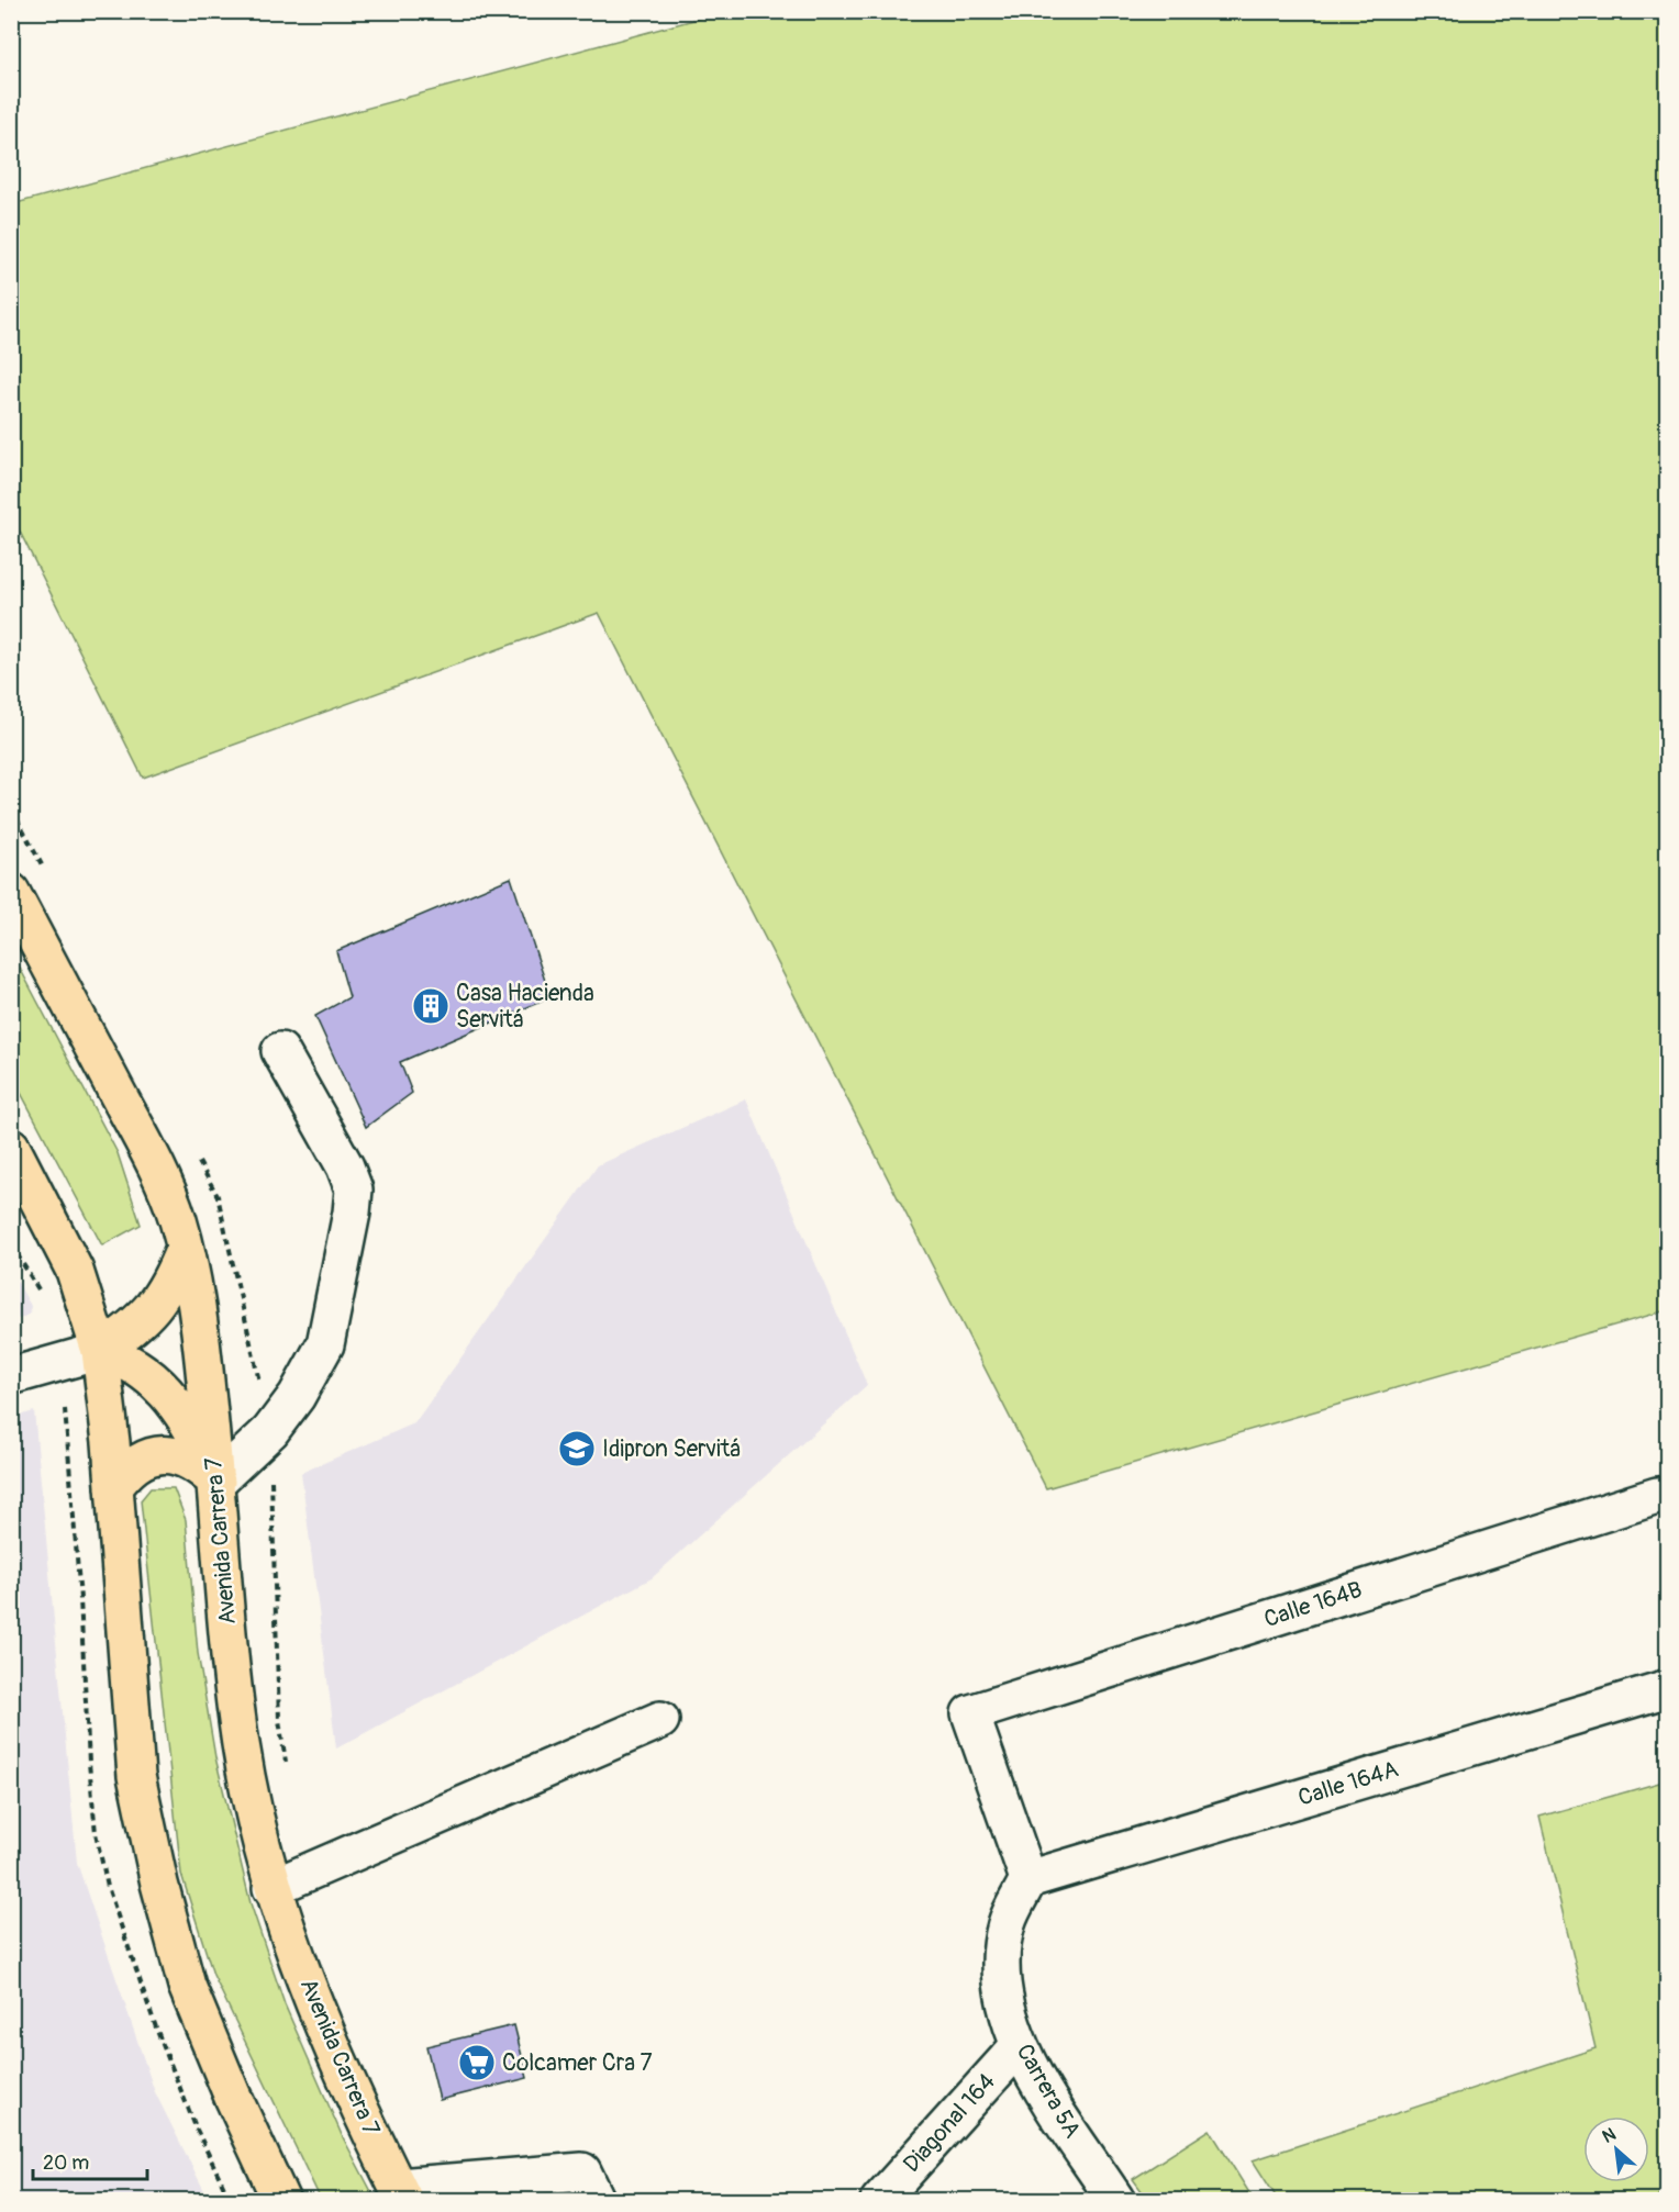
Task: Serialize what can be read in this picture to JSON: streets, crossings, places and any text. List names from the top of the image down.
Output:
{
  "streets": {
    "main road": ["Avenida Carrera 7"],
    "street": [
      "Calle 164B",
      "Calle 164A",
      "Carrera 5A",
      "Diagonal 164"
    ]
  },
  "crossings": [
    ["Calle 164B", "Calle 164A"],
    ["Calle 164B", "Carrera 5A"],
    ["Calle 164A", "Carrera 5A"],
    ["Carrera 5A", "Diagonal 164"]
  ],
  "places": {
    "building": ["Casa Hacienda Servitá"],
    "school or university": ["Idipron Servitá"],
    "supermarket": ["Colcamer Cra 7"]
  },
  "scale_bar": "20 m",
  "north": "top left"
}
